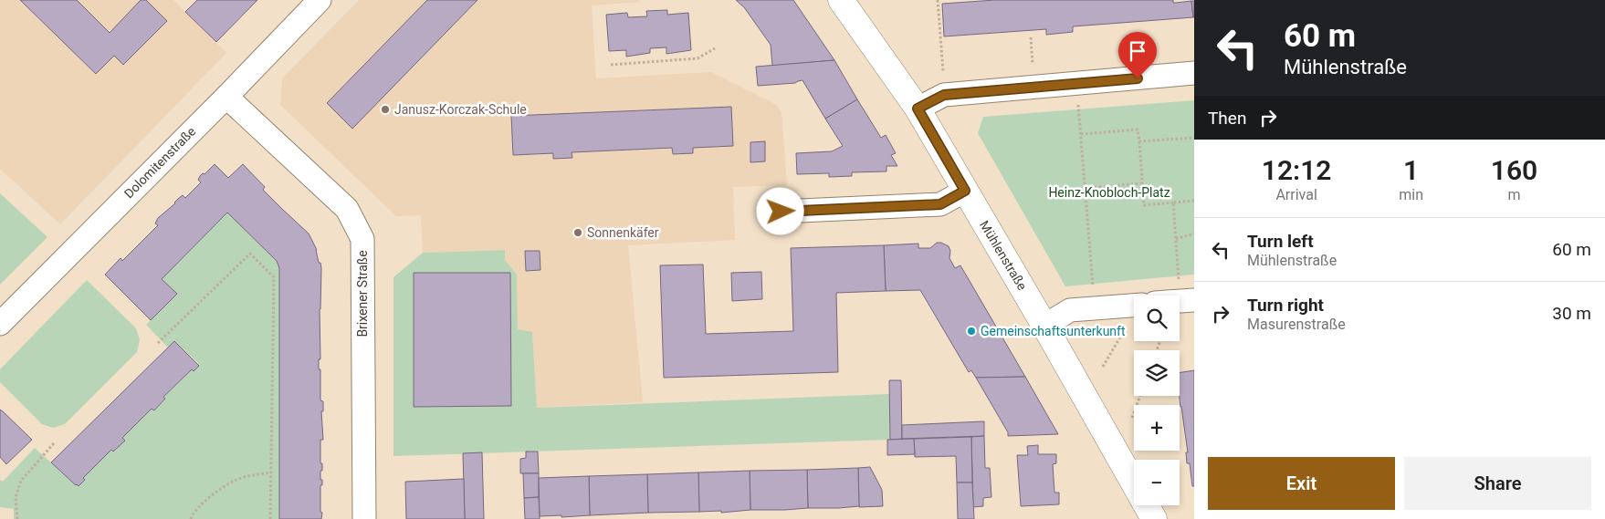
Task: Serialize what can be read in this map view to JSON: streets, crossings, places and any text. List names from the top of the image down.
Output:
{
  "streets": {
    "main road": ["Mühlenstraße"],
    "street": ["Dolomitenstraße", "Brixener Straße"]
  },
  "crossings": [
    ["Dolomitenstraße", "Brixener Straße"]
  ],
  "parks": ["Heinz-Knobloch-Platz"],
  "places": ["Janusz-Korczak-Schule", "Sonnenkäfer", "Gemeinschaftsunterkunft"],
  "page": {
    "turn": ["60 m", "Mühlenstraße"],
    "then": "Then",
    "eta": [
      "12:12",
      "Arrival",
      "1",
      "min",
      "160",
      "m"
    ],
    "list": [
      {
        "name": "Turn left",
        "note": "Mühlenstraße",
        "value": "60 m"
      },
      {
        "name": "Turn right",
        "note": "Masurenstraße",
        "value": "30 m"
      }
    ],
    "map_buttons": ["+", "−"],
    "buttons": ["Exit", "Share"]
  }
}
